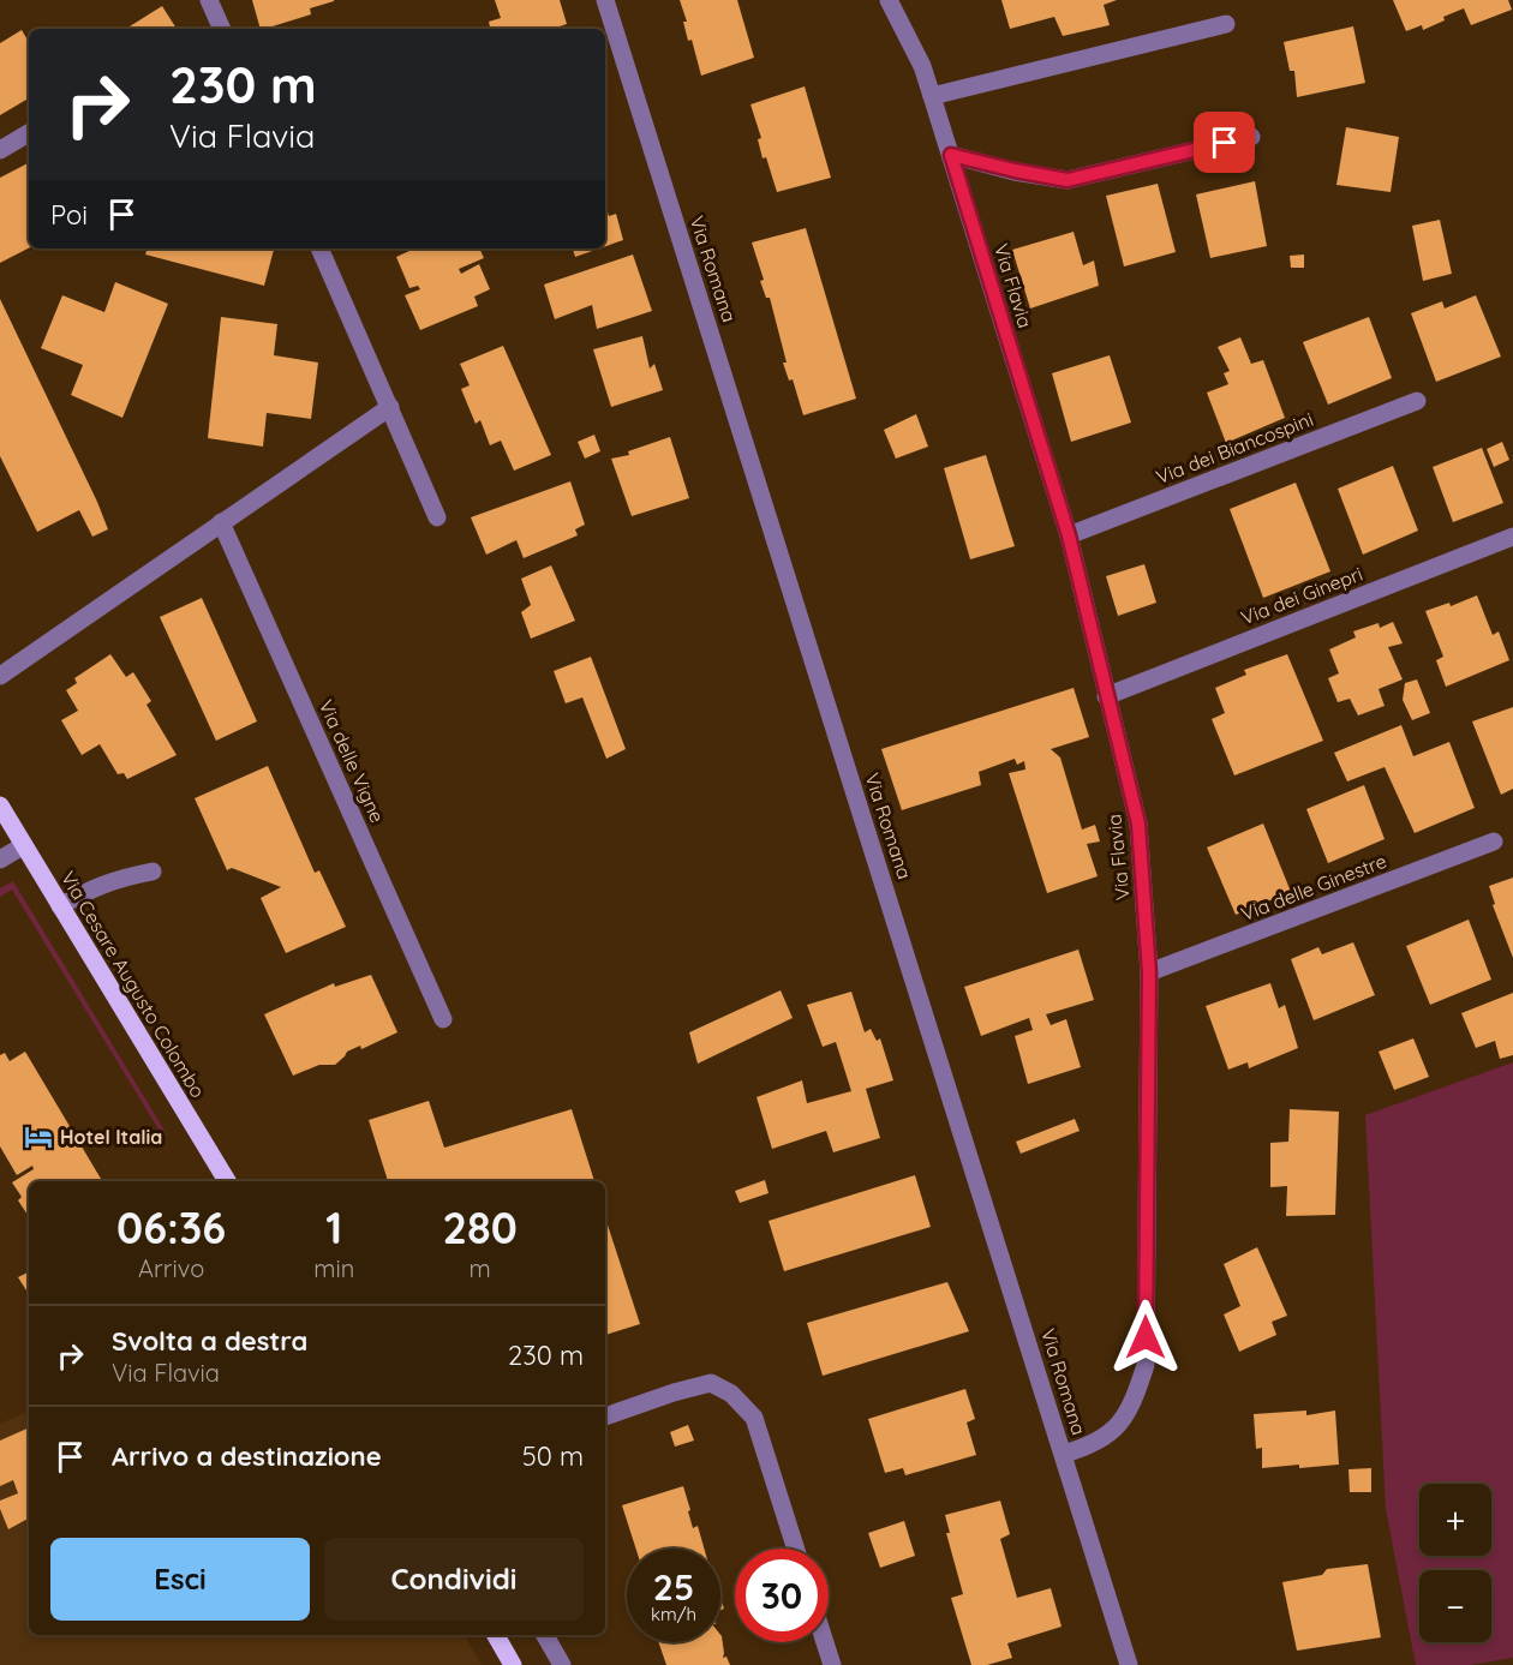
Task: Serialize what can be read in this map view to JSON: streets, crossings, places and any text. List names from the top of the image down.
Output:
{
  "streets": {
    "main road": ["Via Cesare Augusto Colombo"],
    "street": [
      "Via Romana",
      "Via Flavia",
      "Via dei Biancospini",
      "Via dei Ginepri",
      "Via delle Vigne",
      "Via delle Ginestre"
    ]
  },
  "crossings": [
    ["Via Romana", "Via Flavia"],
    ["Via Flavia", "Via dei Biancospini"],
    ["Via Flavia", "Via dei Ginepri"],
    ["Via Flavia", "Via delle Ginestre"]
  ],
  "places": {
    "hotel": ["Hotel Italia"]
  },
  "page": {
    "turn": ["230 m", "Via Flavia"],
    "then": "Poi",
    "eta": [
      "06:36",
      "Arrivo",
      "1",
      "min",
      "280",
      "m"
    ],
    "list": [
      {
        "name": "Svolta a destra",
        "note": "Via Flavia",
        "value": "230 m"
      },
      {
        "name": "Arrivo a destinazione",
        "value": "50 m"
      }
    ],
    "map_buttons": ["+", "−"],
    "buttons": ["Esci", "Condividi"],
    "speed": "25 km/h",
    "limit": "30"
  }
}
